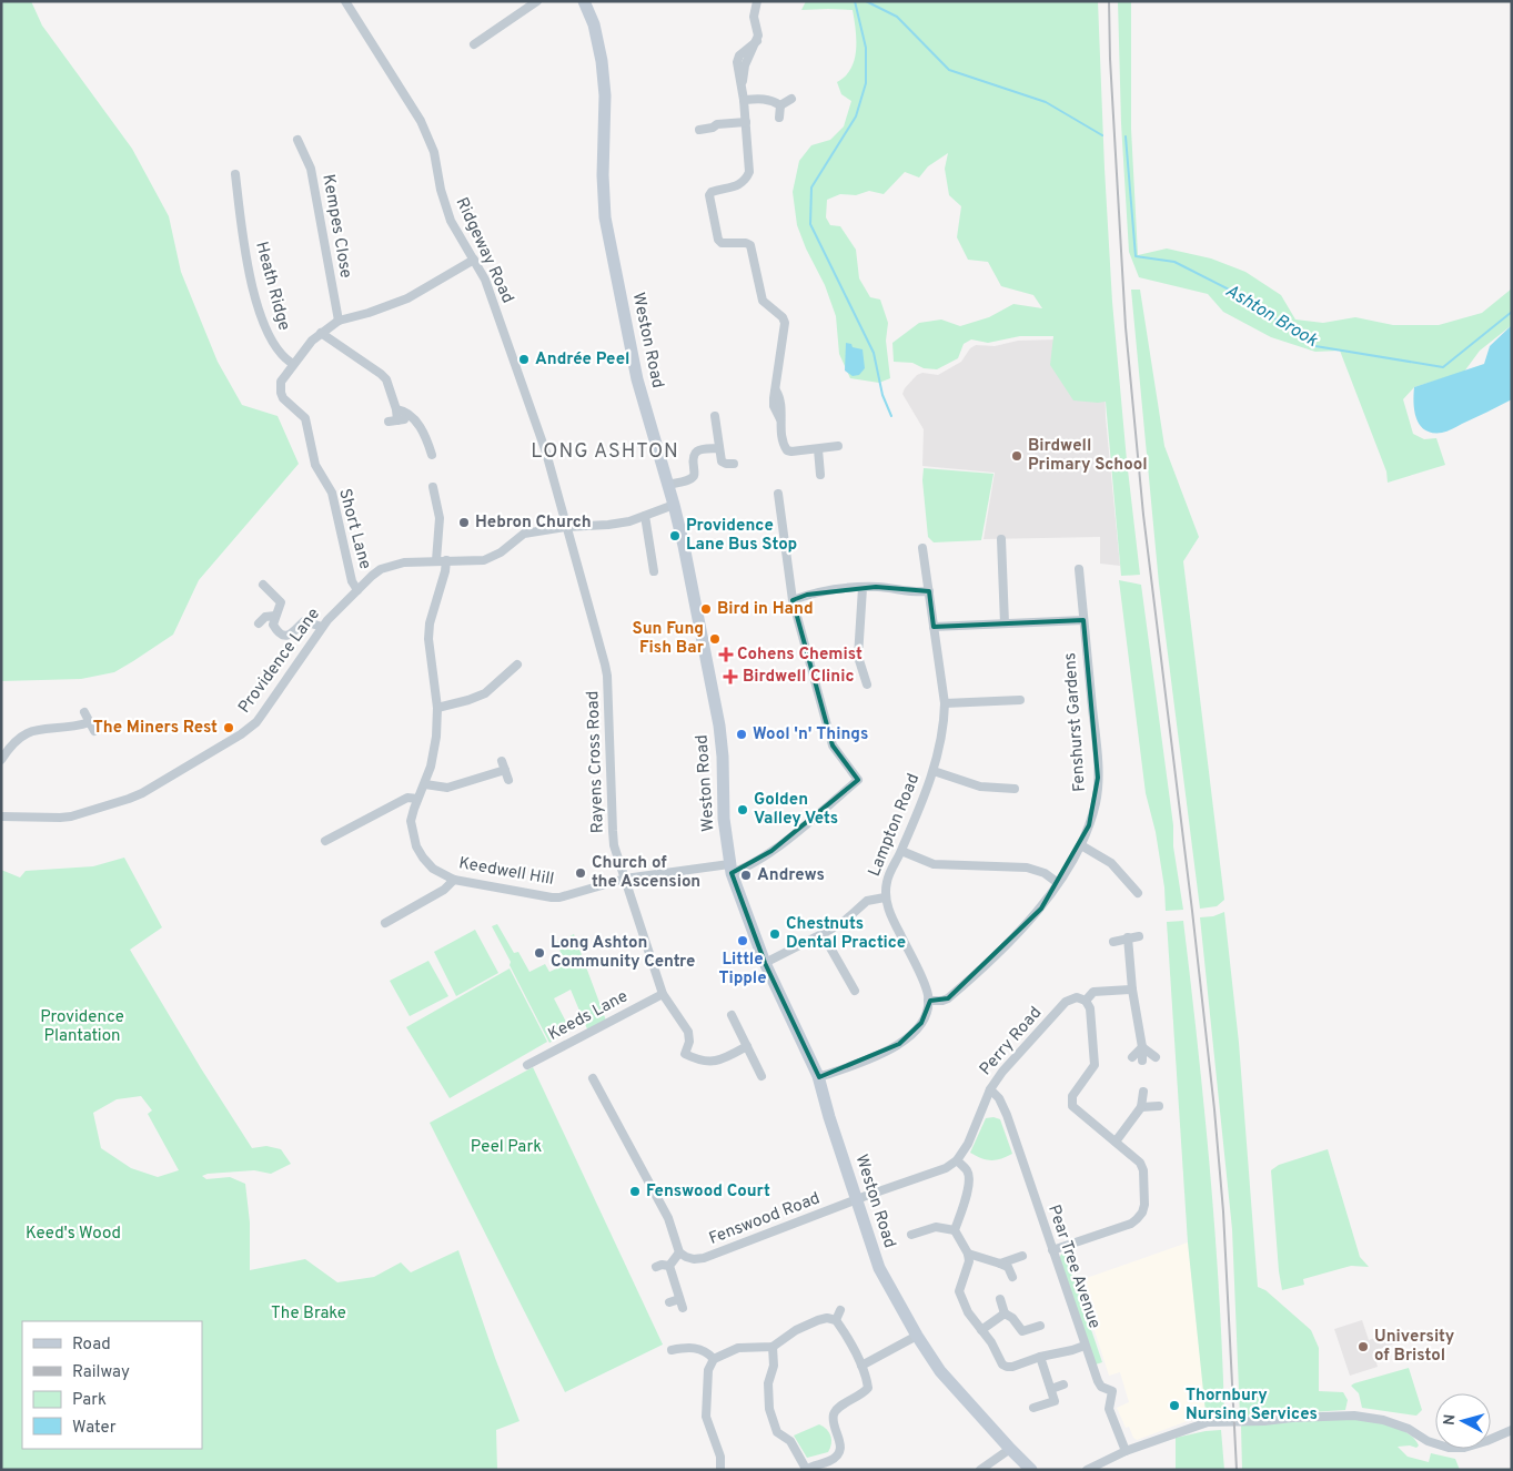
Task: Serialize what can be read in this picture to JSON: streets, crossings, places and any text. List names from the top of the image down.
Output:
{
  "streets": {
    "street": [
      "Kempes Close",
      "Ridgeway Road",
      "Heath Ridge",
      "Weston Road",
      "Short Lane",
      "Providence Lane",
      "Fenshurst Gardens",
      "Rayens Cross Road",
      "Lampton Road",
      "Keedwell Hill",
      "Keeds Lane",
      "Perry Road",
      "Fenswood Road",
      "Pear Tree Avenue"
    ]
  },
  "crossings": [
    ["Kempes Close", "Short Lane"],
    ["Ridgeway Road", "Providence Lane"],
    ["Ridgeway Road", "Rayens Cross Road"],
    ["Heath Ridge", "Short Lane"],
    ["Weston Road", "Providence Lane"],
    ["Weston Road", "Keedwell Hill"],
    ["Weston Road", "Fenswood Road"],
    ["Short Lane", "Providence Lane"],
    ["Providence Lane", "Rayens Cross Road"],
    ["Providence Lane", "Keedwell Hill"],
    ["Fenshurst Gardens", "Lampton Road"],
    ["Rayens Cross Road", "Keedwell Hill"],
    ["Rayens Cross Road", "Keeds Lane"],
    ["Perry Road", "Pear Tree Avenue"]
  ],
  "districts": ["LONG ASHTON"],
  "water": ["Ashton Brook"],
  "parks": [
    "Providence Plantation",
    "Peel Park",
    "Keed's Wood",
    "The Brake"
  ],
  "places": {
    "other": [
      "Andrée Peel",
      "Birdwell Primary School",
      "Hebron Church",
      "Providence Lane Bus Stop",
      "Bird in Hand",
      "Sun Fung Fish Bar",
      "The Miners Rest",
      "Wool 'n' Things",
      "Golden Valley Vets",
      "Church of the Ascension",
      "Andrews",
      "Chestnuts Dental Practice",
      "Little Tipple",
      "Long Ashton Community Centre",
      "Fenswood Court",
      "University of Bristol",
      "Thornbury Nursing Services"
    ],
    "health": ["Cohens Chemist", "Birdwell Clinic"]
  },
  "legend": [
    "Road",
    "Railway",
    "Park",
    "Water"
  ],
  "north": "left"
}
